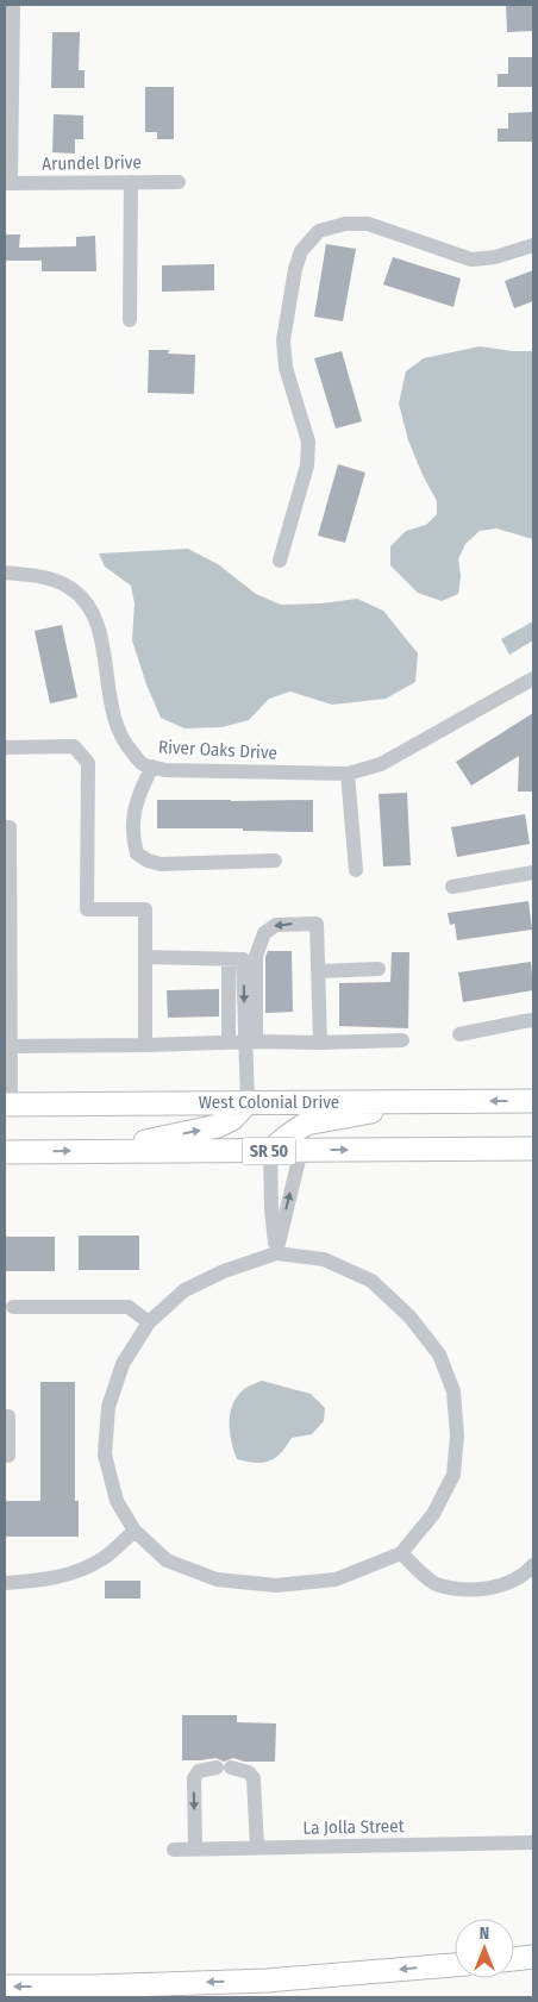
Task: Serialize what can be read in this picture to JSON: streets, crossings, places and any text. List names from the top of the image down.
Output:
{
  "streets": {
    "highway": ["West Colonial Drive", "SR 50"],
    "street": ["Arundel Drive", "River Oaks Drive", "La Jolla Street"]
  },
  "north": "top"
}
